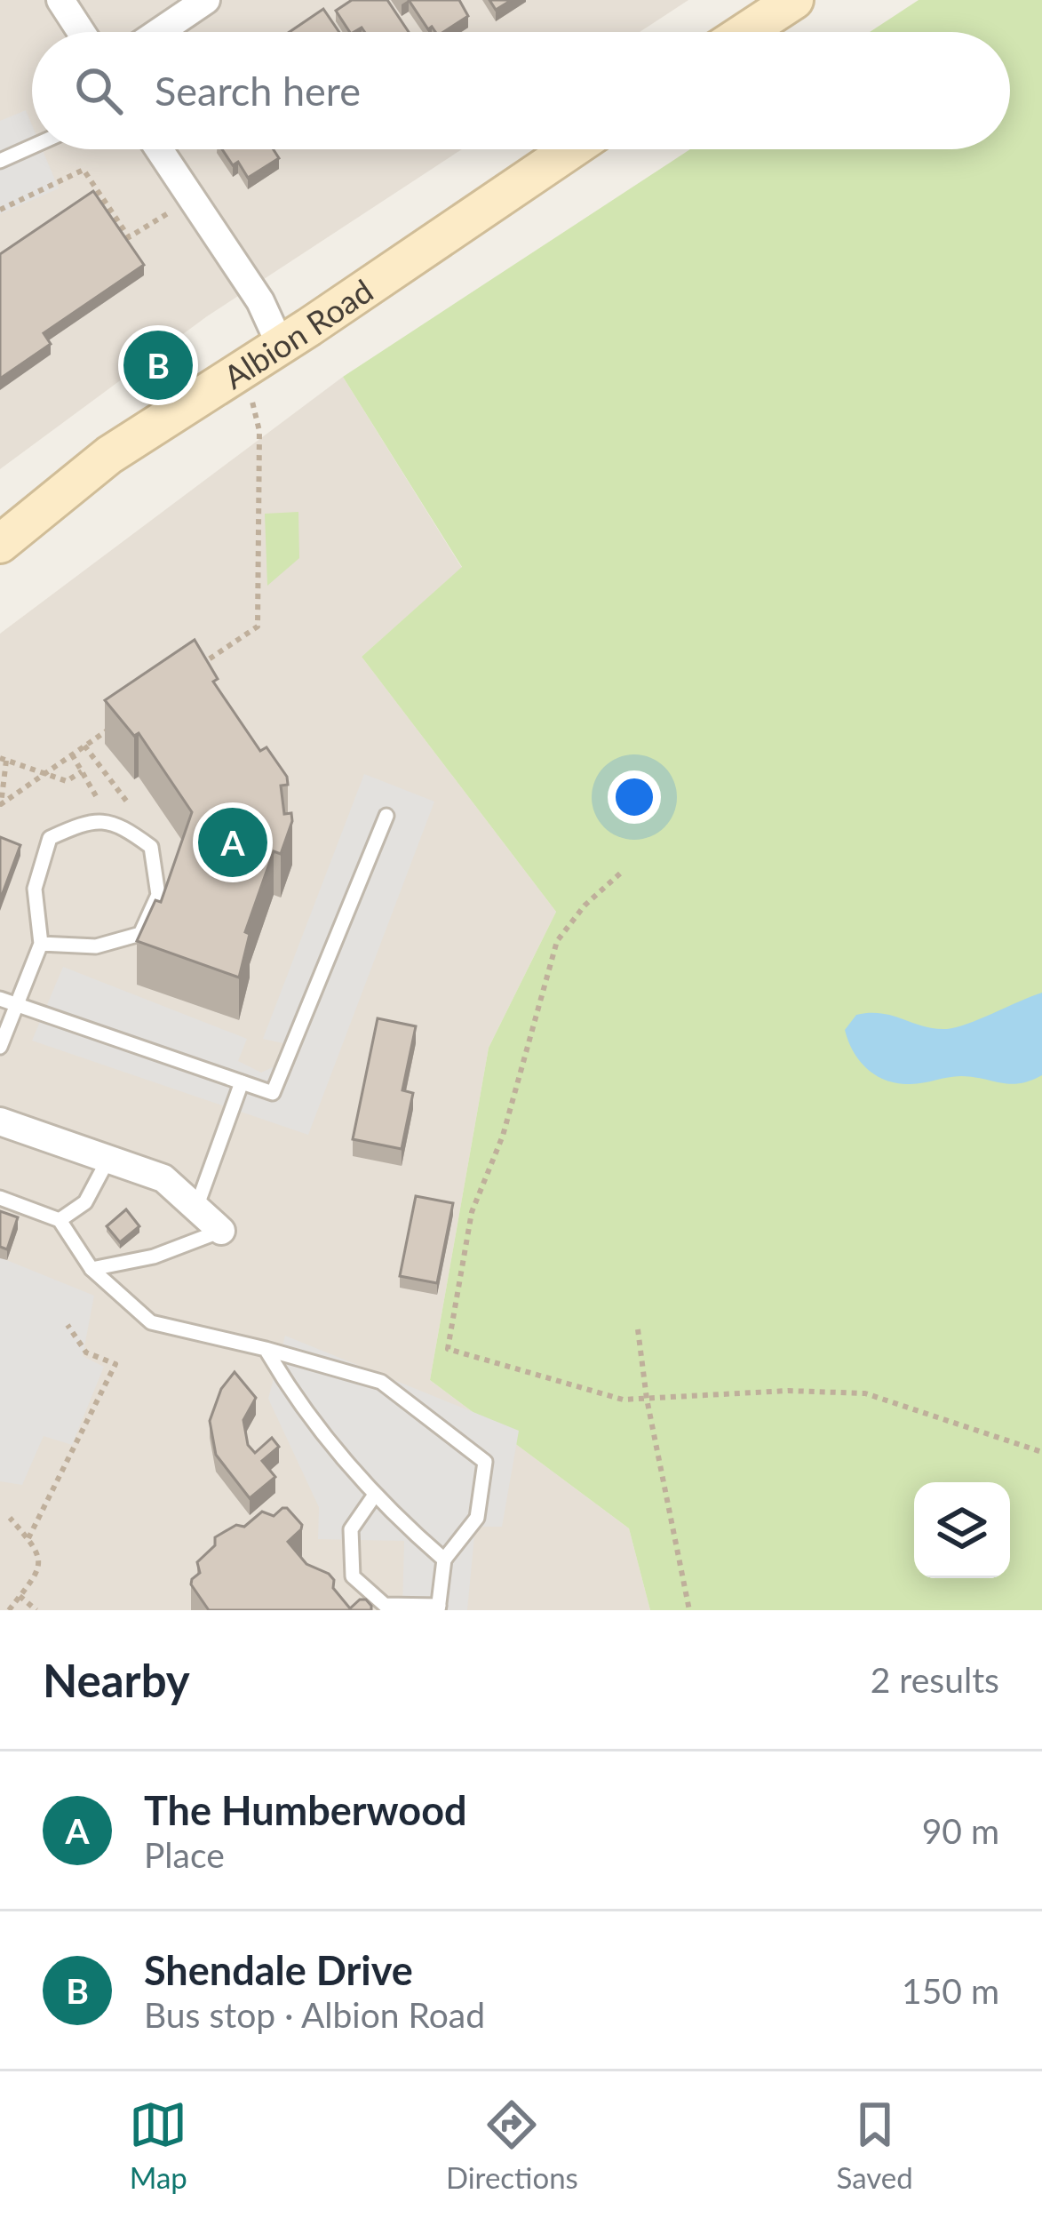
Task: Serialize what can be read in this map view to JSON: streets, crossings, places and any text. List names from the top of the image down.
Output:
{
  "streets": {
    "main road": ["Albion Road"]
  },
  "page": {
    "search": "Search here",
    "pins": ["B", "A"],
    "heading": ["Nearby", "2 results"],
    "list": [
      {
        "mark": "A",
        "name": "The Humberwood",
        "note": "Place",
        "value": "90 m"
      },
      {
        "mark": "B",
        "name": "Shendale Drive",
        "note": "Bus stop · Albion Road",
        "value": "150 m"
      }
    ],
    "nav": ["Map", "Directions", "Saved"]
  }
}
